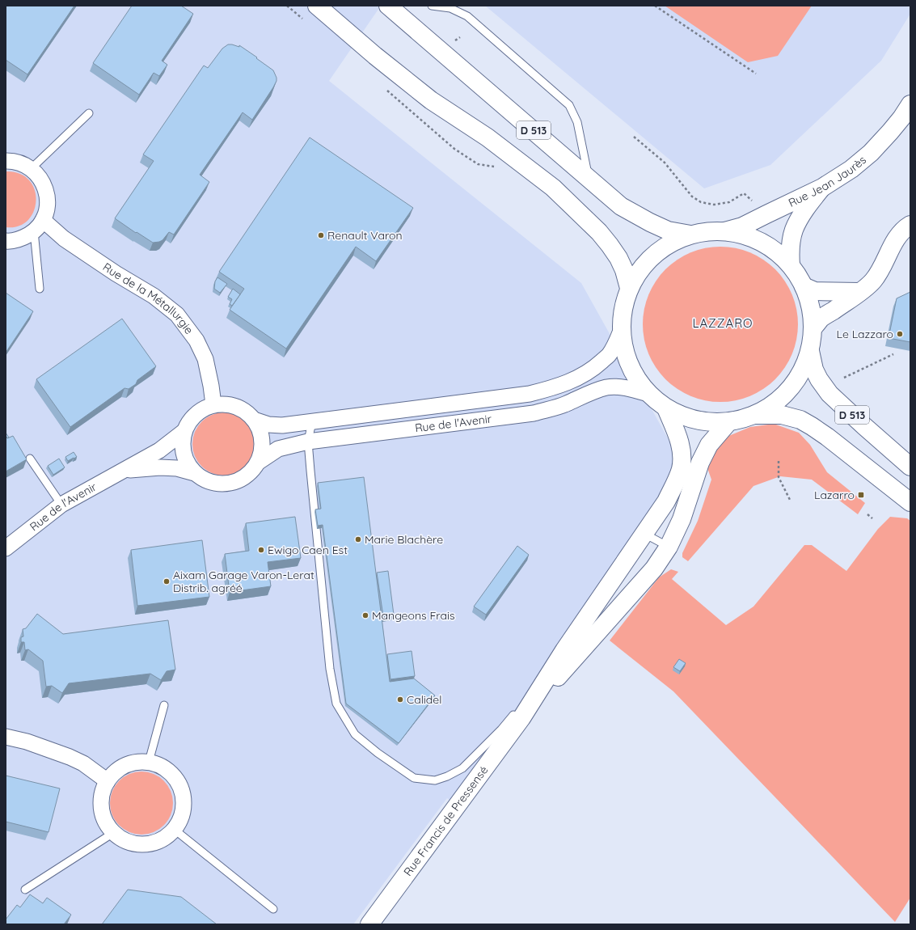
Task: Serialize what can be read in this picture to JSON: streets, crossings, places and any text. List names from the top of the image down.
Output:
{
  "streets": {
    "main road": ["D 513", "Rue Jean Jaurès", "Rue Francis de Pressensé"],
    "street": ["Rue de la Métallurgie", "Rue de l'Avenir"]
  },
  "crossings": [
    ["Rue de la Métallurgie", "Rue de l'Avenir"]
  ],
  "districts": ["LAZZARO"],
  "places": {
    "other": [
      "Renault Varon",
      "Le Lazzaro",
      "Marie Blachère",
      "Ewigo Caen Est",
      "Aixam Garage Varon-Lerat Distrib. agréé",
      "Mangeons Frais",
      "Calidel"
    ],
    "transit": ["Lazarro"]
  }
}
